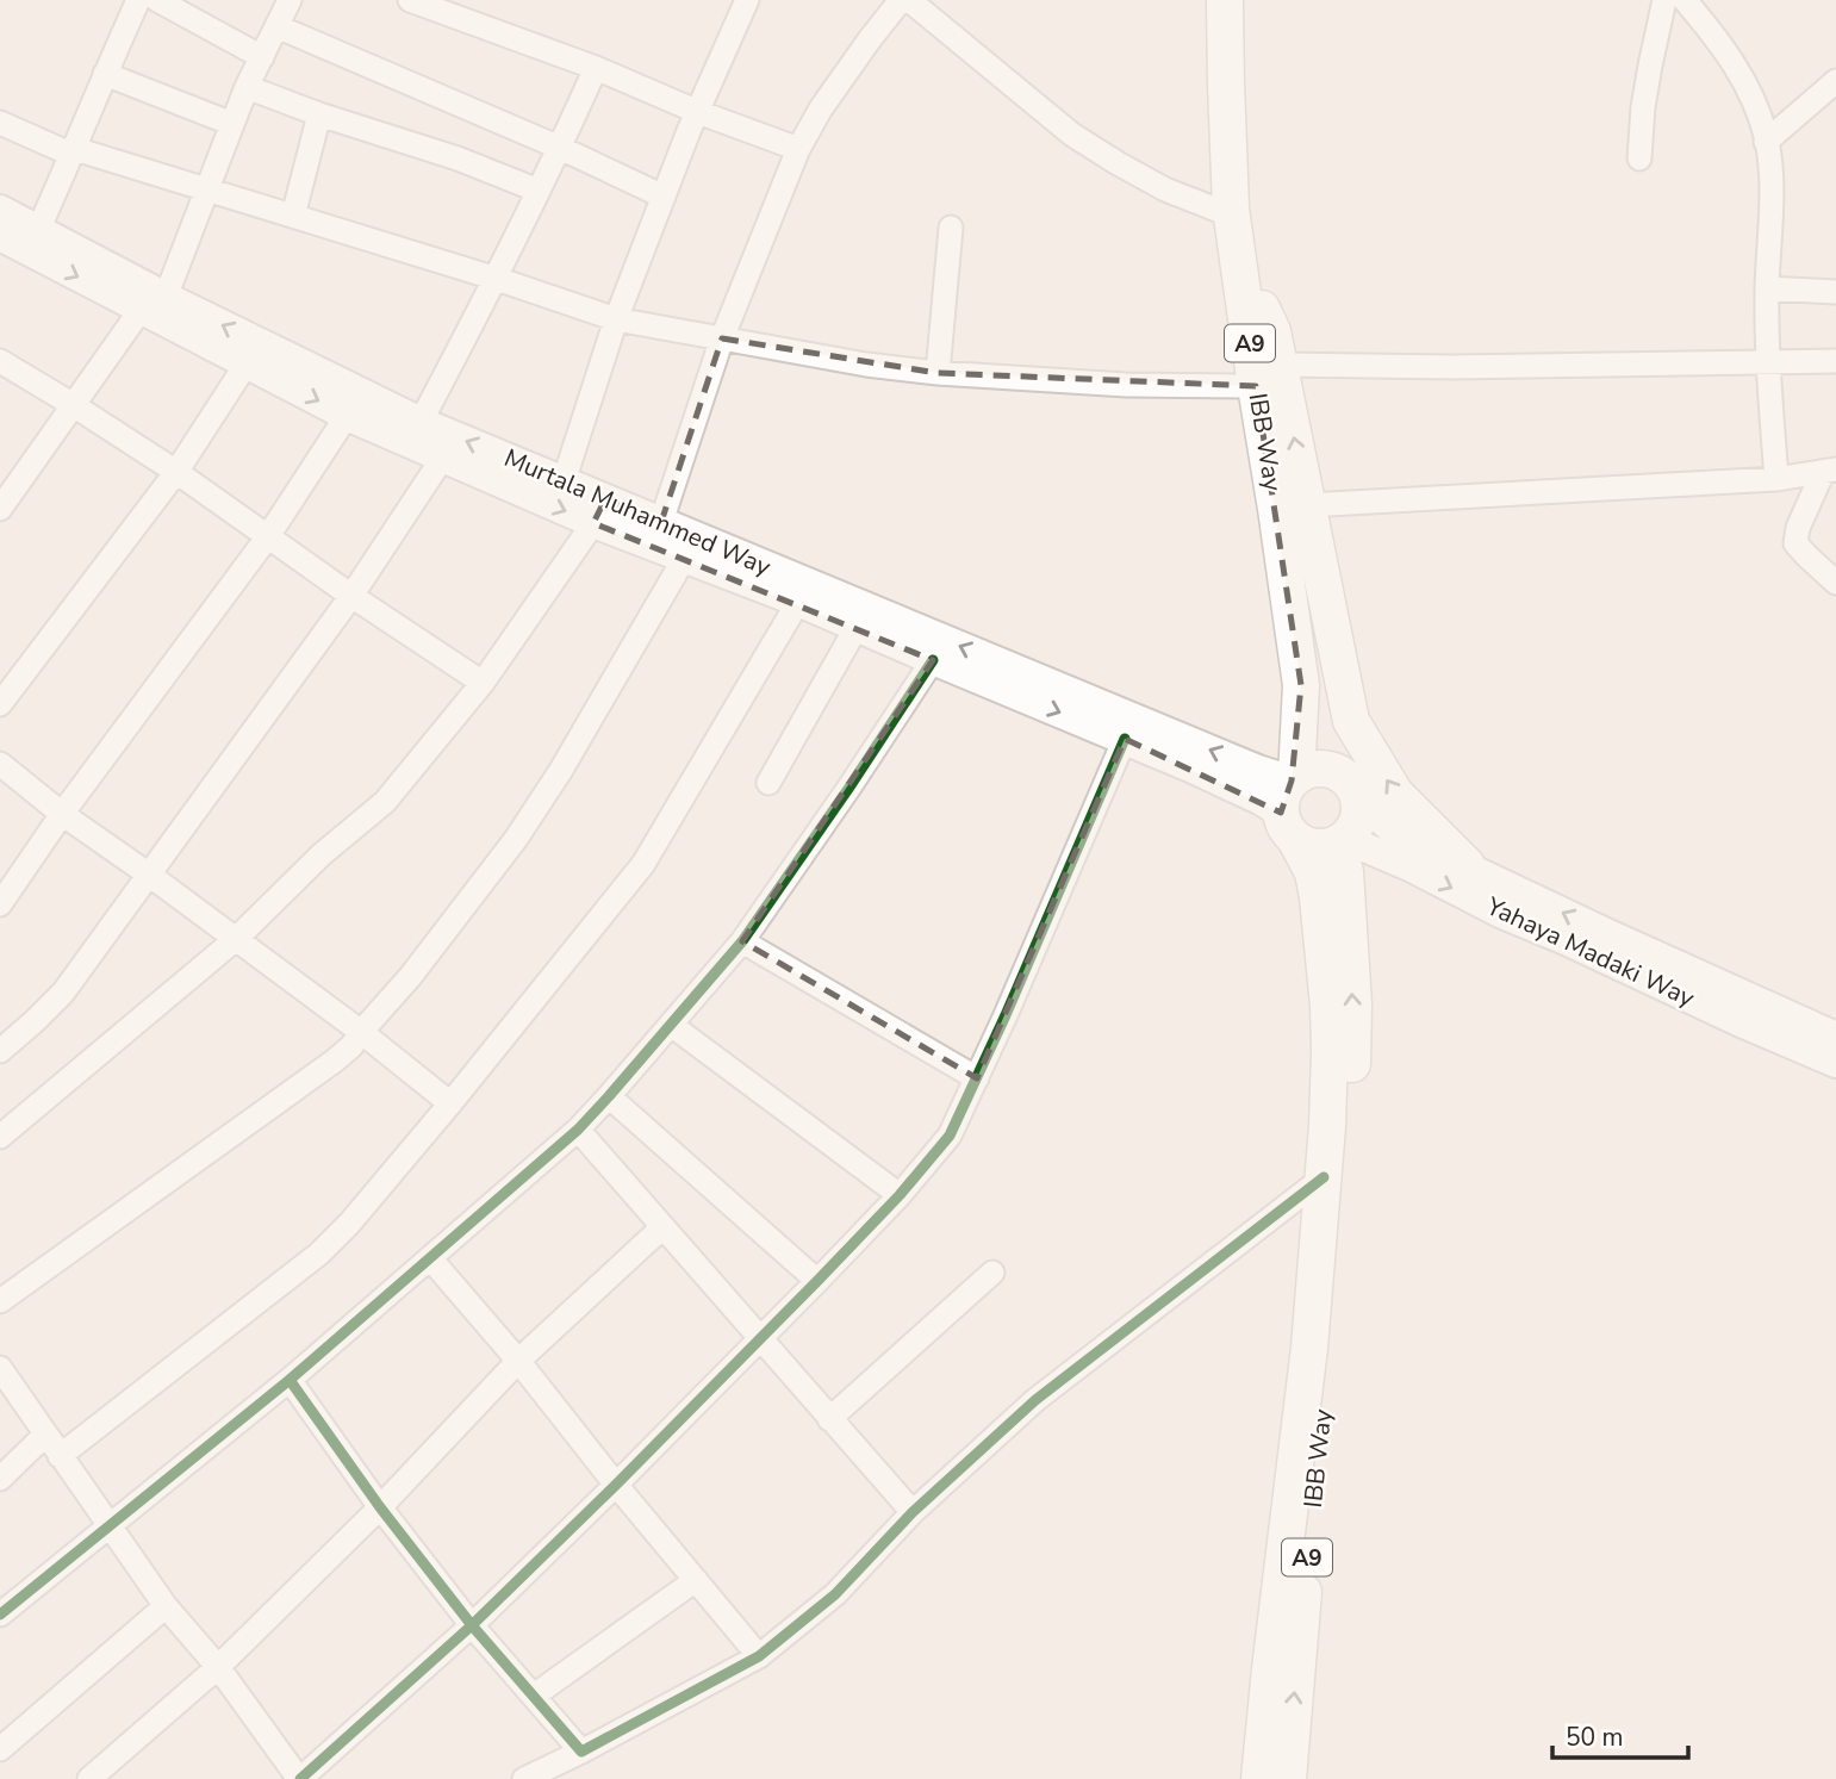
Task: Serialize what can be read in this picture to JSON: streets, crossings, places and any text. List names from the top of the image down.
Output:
{
  "streets": {
    "highway": ["A9", "IBB Way"],
    "main road": ["Murtala Muhammed Way", "Yahaya Madaki Way"]
  },
  "crossings": [
    ["A9", "IBB Way"],
    ["A9", "Murtala Muhammed Way"],
    ["A9", "Yahaya Madaki Way"],
    ["IBB Way", "Murtala Muhammed Way"],
    ["IBB Way", "Yahaya Madaki Way"],
    ["Murtala Muhammed Way", "Yahaya Madaki Way"]
  ],
  "scale_bar": "50 m"
}
